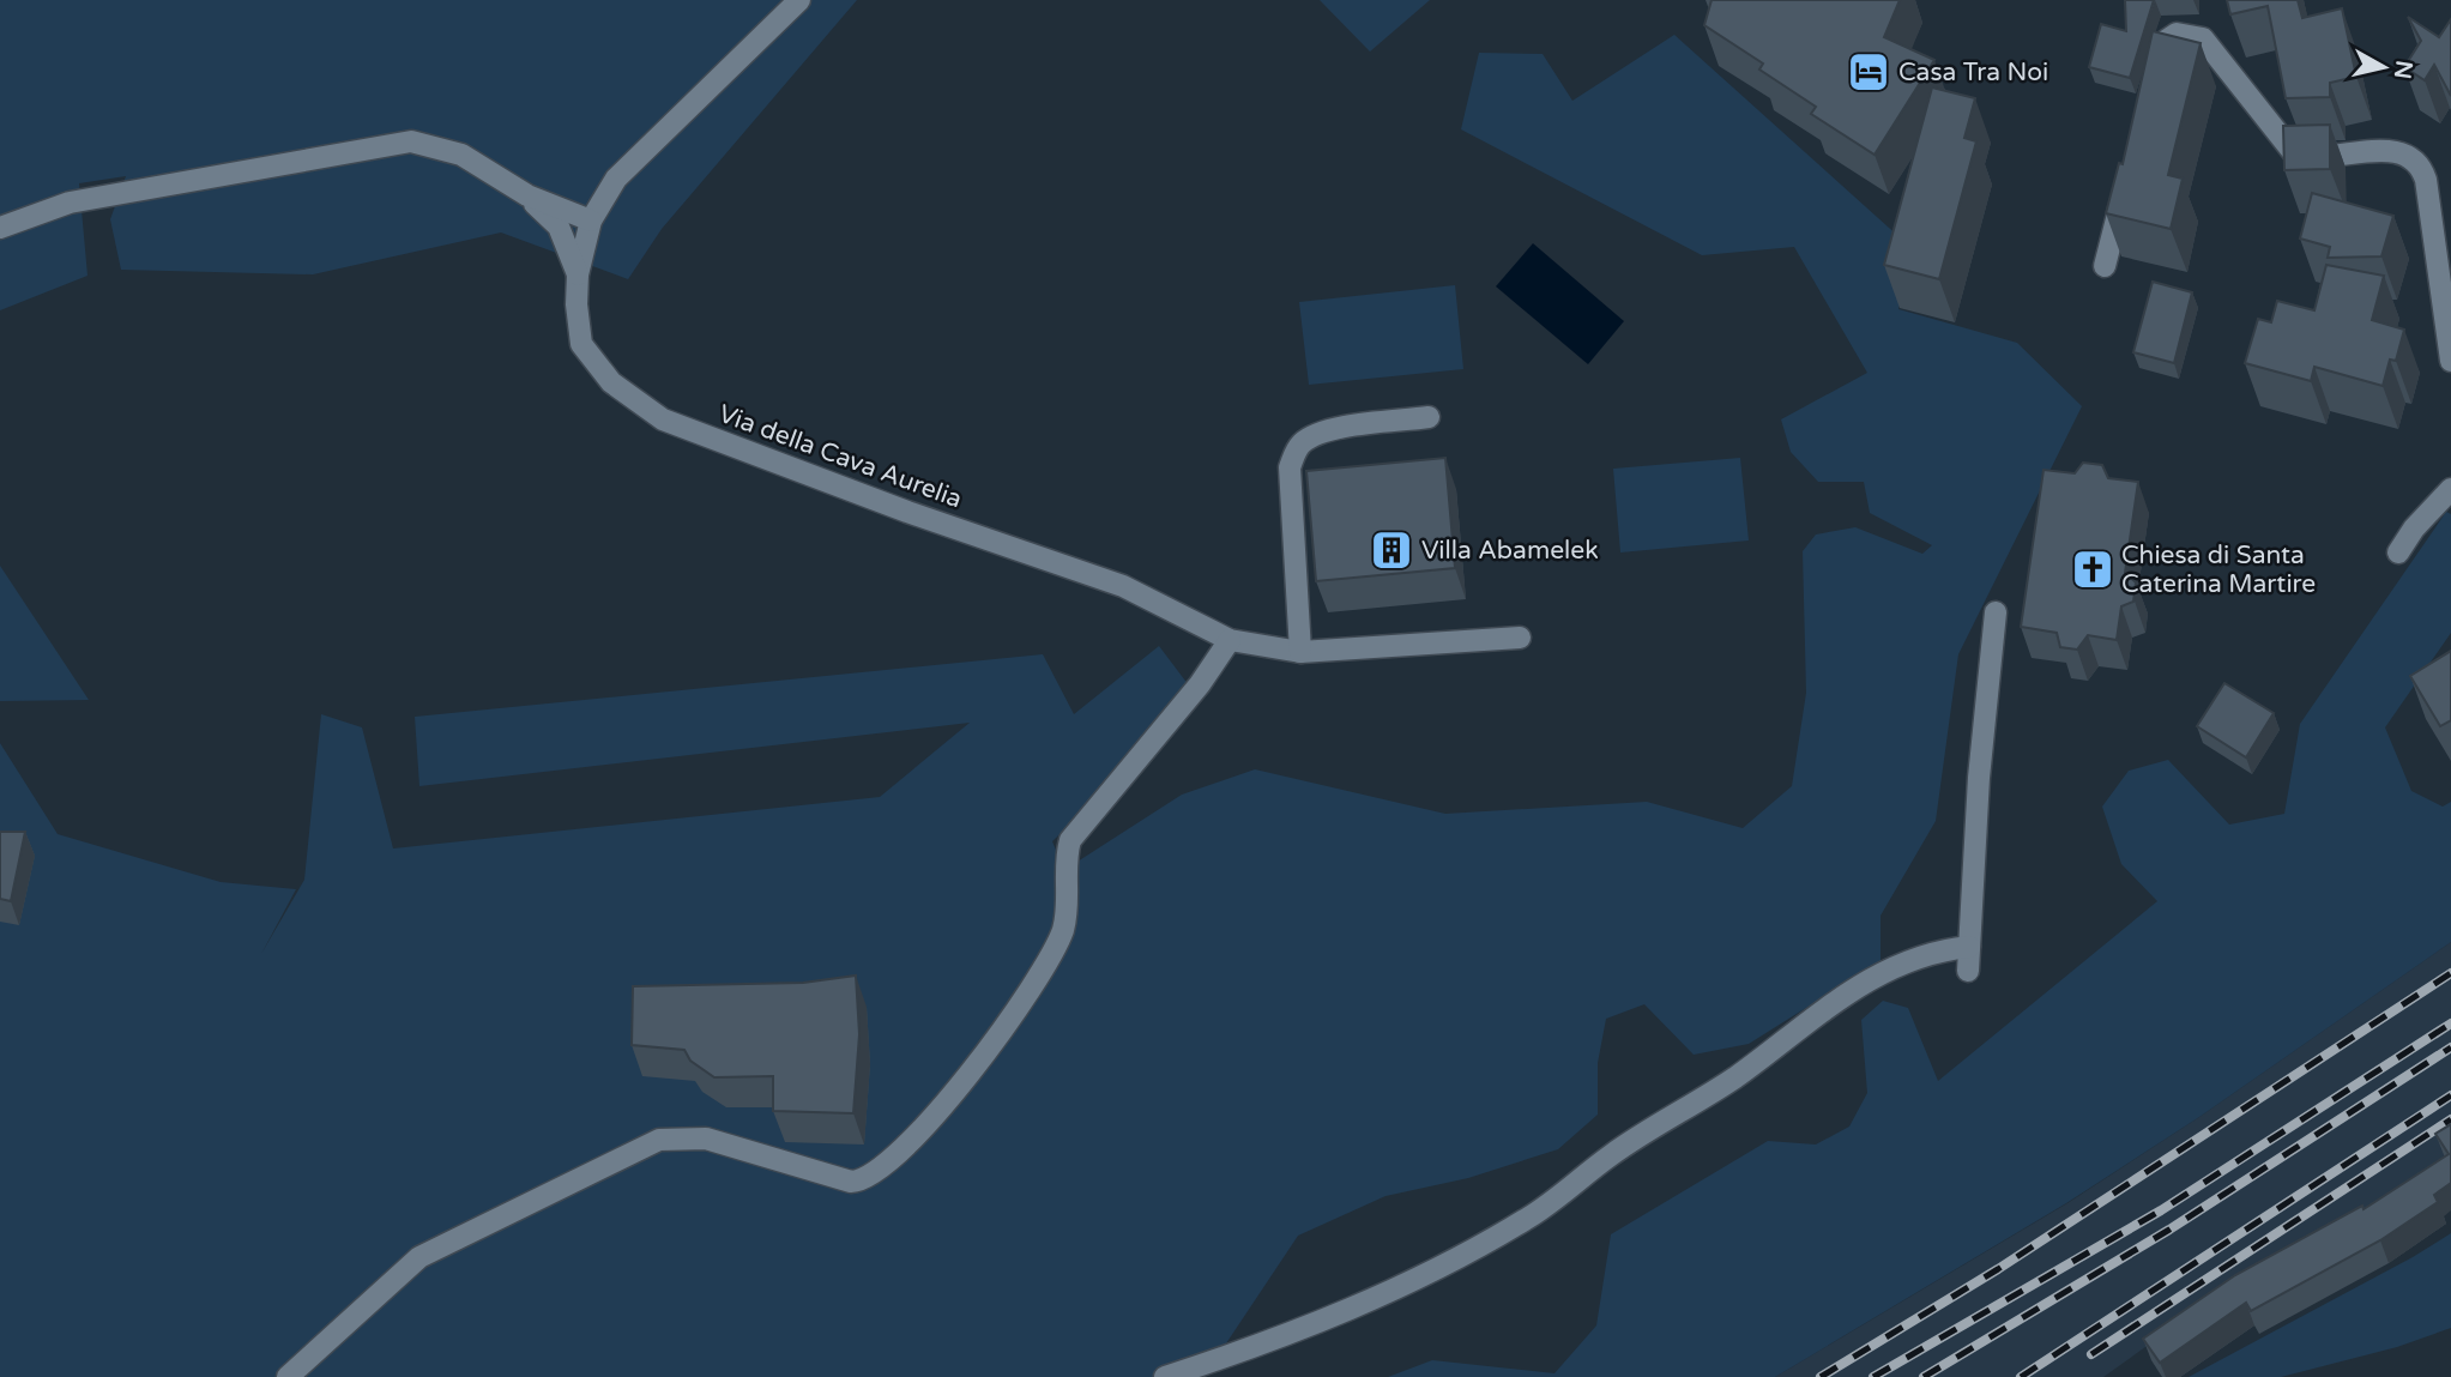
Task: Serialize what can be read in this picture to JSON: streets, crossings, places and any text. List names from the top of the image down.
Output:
{
  "streets": {
    "street": ["Via della Cava Aurelia"]
  },
  "places": {
    "hotel": ["Casa Tra Noi"],
    "building": ["Villa Abamelek"],
    "church": ["Chiesa di Santa Caterina Martire"]
  },
  "north": "right"
}
